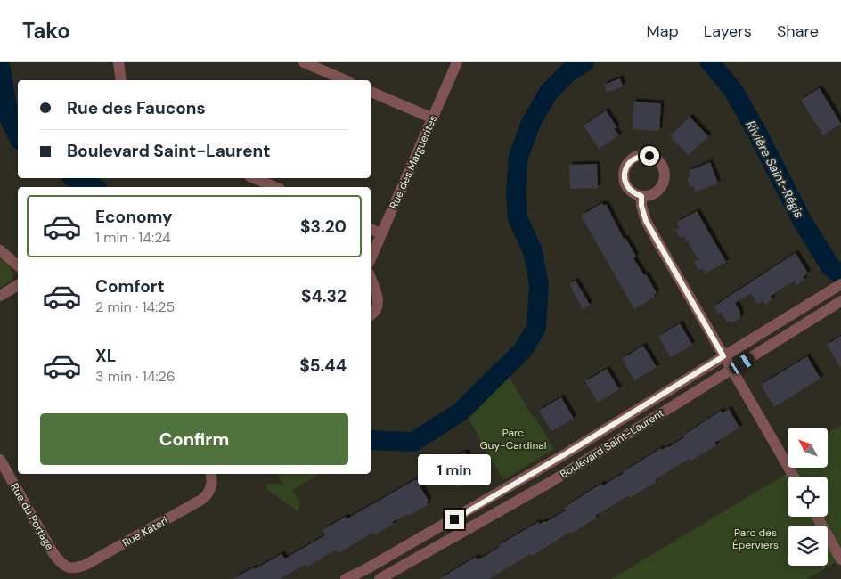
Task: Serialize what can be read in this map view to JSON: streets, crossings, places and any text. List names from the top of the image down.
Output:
{
  "streets": {
    "street": [
      "Rue des Marguerites",
      "Boulevard Saint-Laurent",
      "Rue du Portage",
      "Rue Kateri"
    ]
  },
  "crossings": [
    ["Rue du Portage", "Rue Kateri"]
  ],
  "water": ["Rivière Saint-Régis"],
  "parks": ["Parc Guy-Cardinal", "Parc des Éperviers"],
  "north": "top left",
  "page": {
    "header": "Tako",
    "nav": ["Map", "Layers", "Share"],
    "banner": ["Rue des Faucons", "Boulevard Saint-Laurent"],
    "list": [
      {
        "name": "Economy",
        "note": "1 min · 14:24",
        "value": "$3.20"
      },
      {
        "name": "Comfort",
        "note": "2 min · 14:25",
        "value": "$4.32"
      },
      {
        "name": "XL",
        "note": "3 min · 14:26",
        "value": "$5.44"
      }
    ],
    "buttons": "Confirm",
    "bubble": "1 min"
  }
}
